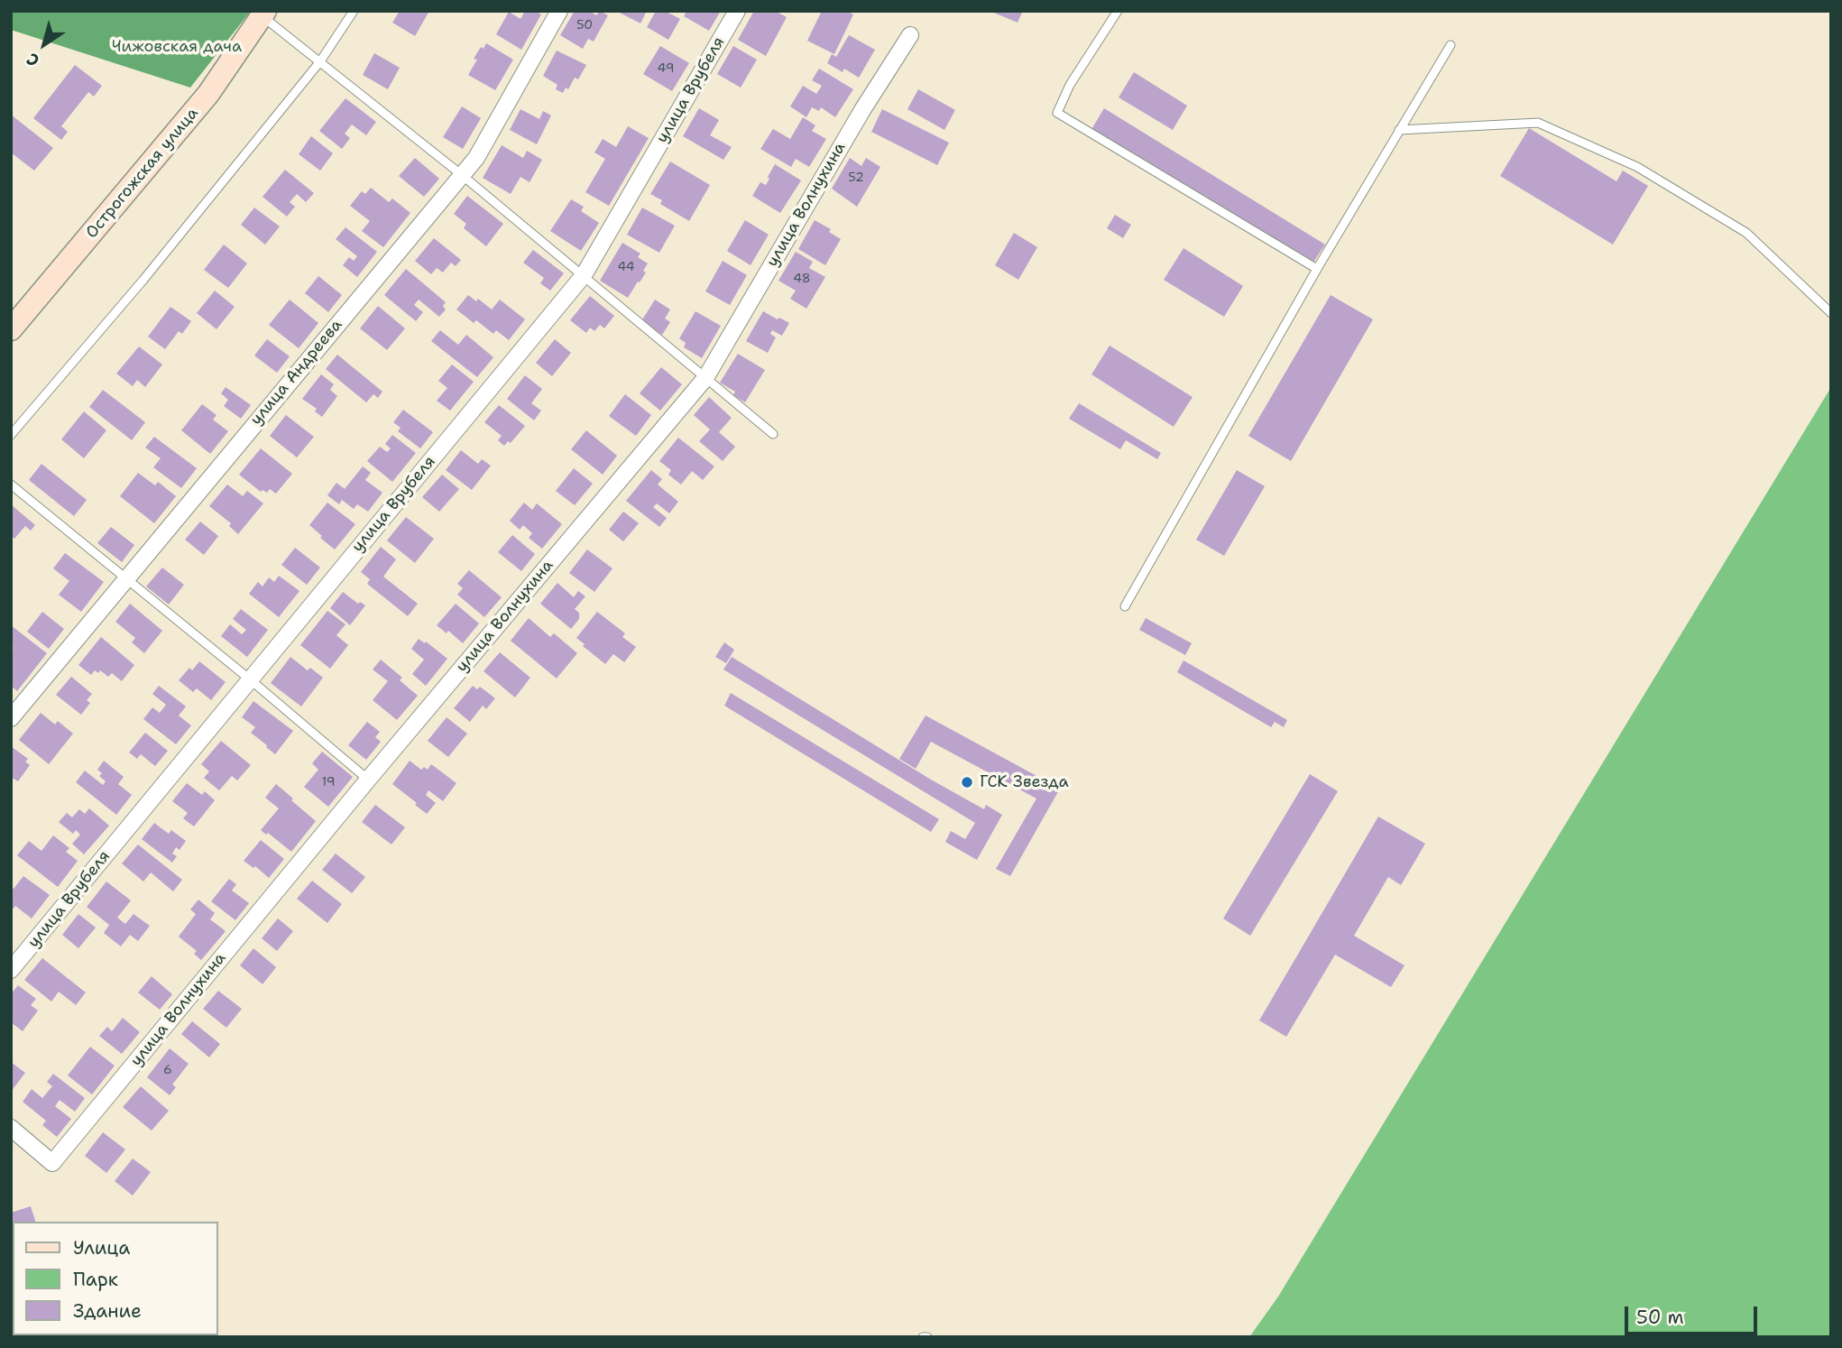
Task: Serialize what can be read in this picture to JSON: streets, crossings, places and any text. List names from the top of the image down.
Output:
{
  "streets": {
    "street": [
      "улица Врубеля",
      "Острогожская улица",
      "улица Волнухина",
      "улица Андреева"
    ]
  },
  "parks": ["Чижовская дача"],
  "places": ["ГСК Звезда"],
  "house_numbers": [
    "50",
    "49",
    "52",
    "44",
    "48",
    "19",
    "6"
  ],
  "legend": ["Улица", "Парк", "Здание"],
  "scale_bar": "50 m",
  "north": "bottom left"
}
